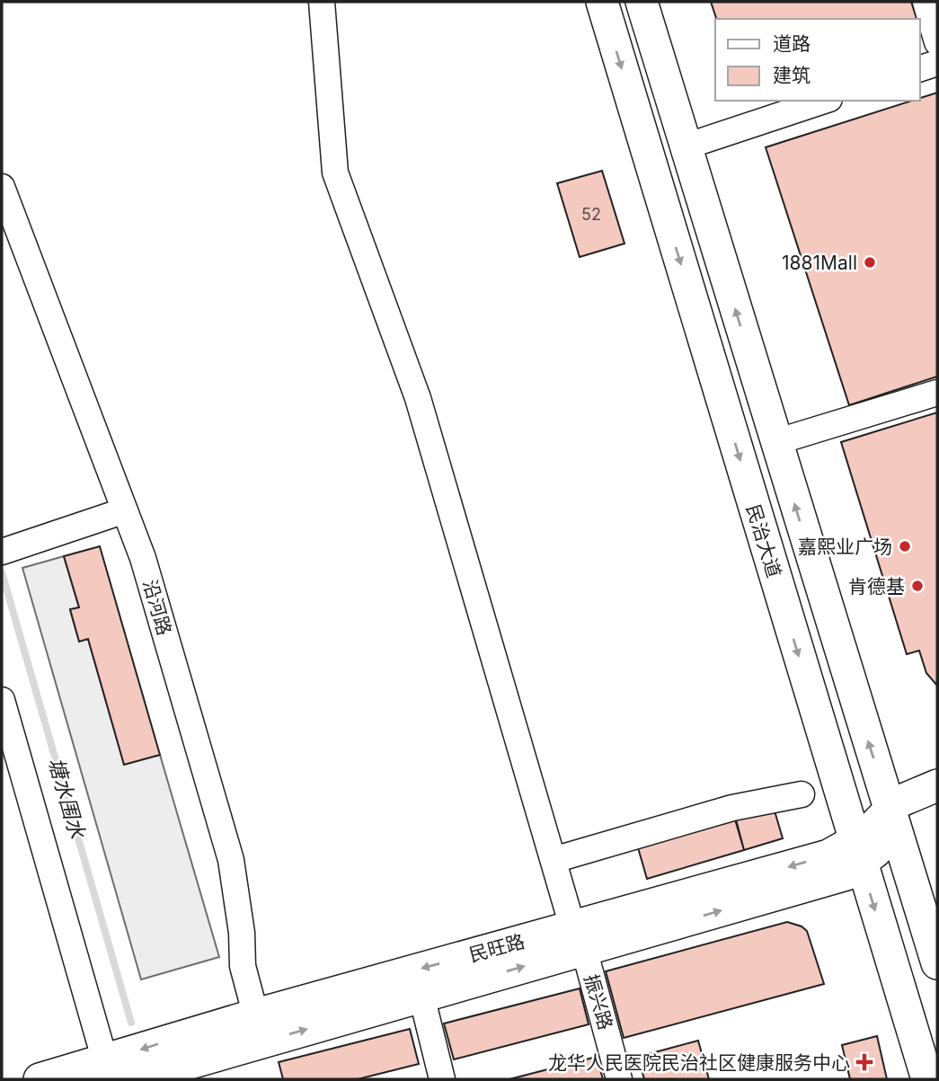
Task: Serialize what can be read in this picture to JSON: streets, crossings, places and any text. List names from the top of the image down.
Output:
{
  "streets": {
    "main road": ["民治大道", "民旺路"],
    "street": ["沿河路", "振兴路"]
  },
  "crossings": [
    ["民治大道", "民旺路"],
    ["沿河路", "民旺路"],
    ["民旺路", "振兴路"]
  ],
  "water": ["塘水围水"],
  "places": {
    "other": ["1881Mall", "嘉熙业广场", "肯德基"],
    "health": ["龙华人民医院民治社区健康服务中心"]
  },
  "house_numbers": ["52"],
  "legend": ["道路", "建筑"]
}
